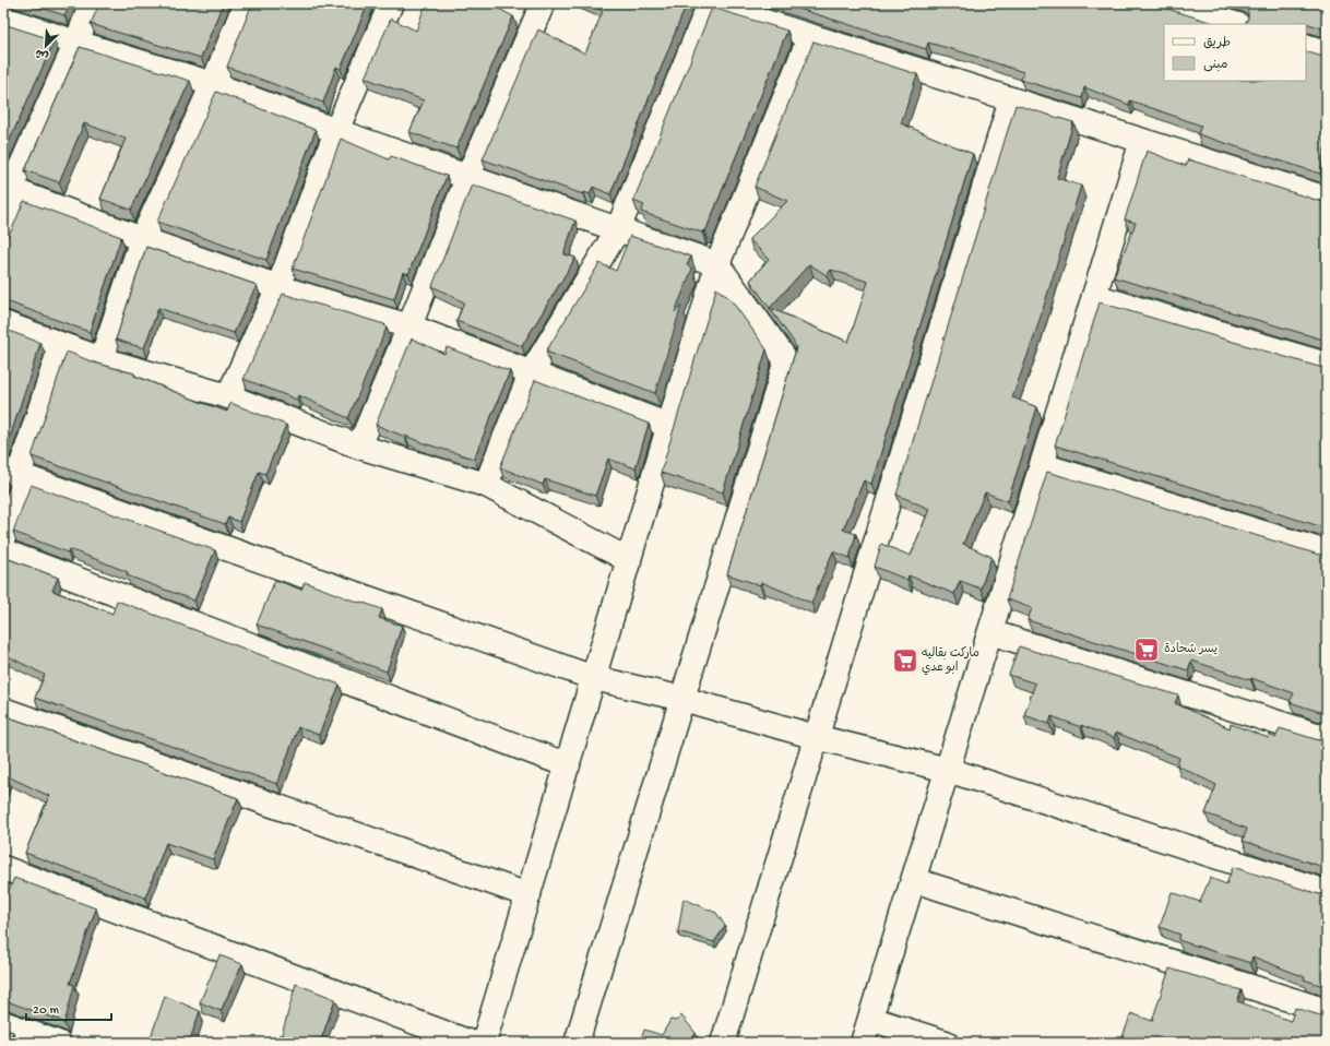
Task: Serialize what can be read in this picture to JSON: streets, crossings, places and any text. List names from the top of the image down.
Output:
{
  "places": {
    "supermarket": ["يسر شحادة", "ماركت بقاليه ابو عدي"]
  },
  "legend": ["طريق", "مبنى"],
  "scale_bar": "20 m",
  "north": "bottom left"
}
